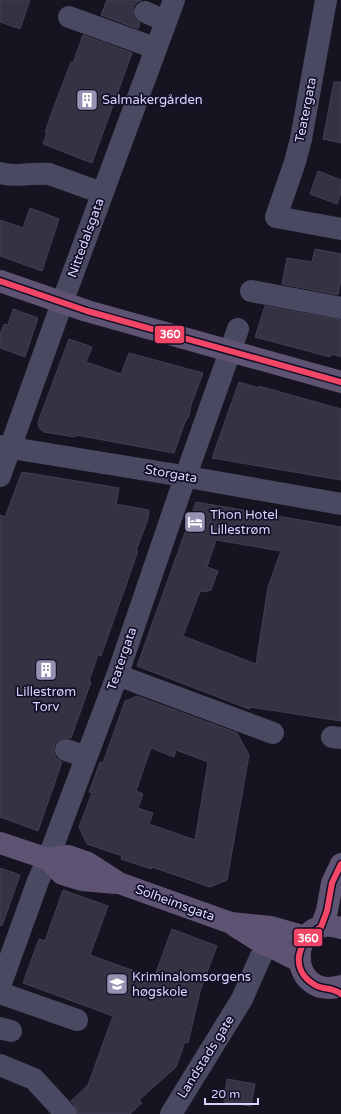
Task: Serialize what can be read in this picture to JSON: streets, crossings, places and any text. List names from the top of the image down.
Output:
{
  "streets": {
    "main road": ["Solheimsgata"],
    "street": [
      "Teatergata",
      "Nittedalsgata",
      "Storgata",
      "Landstads gate"
    ]
  },
  "crossings": [
    ["Teatergata", "Storgata"],
    ["Teatergata", "Solheimsgata"],
    ["Nittedalsgata", "Storgata"]
  ],
  "places": {
    "building": ["Salmakergården", "Lillestrøm Torv"],
    "hotel": ["Thon Hotel Lillestrøm"],
    "school or university": ["Kriminalomsorgens høgskole"]
  },
  "lines": ["transit line 360"],
  "scale_bar": "20 m"
}
